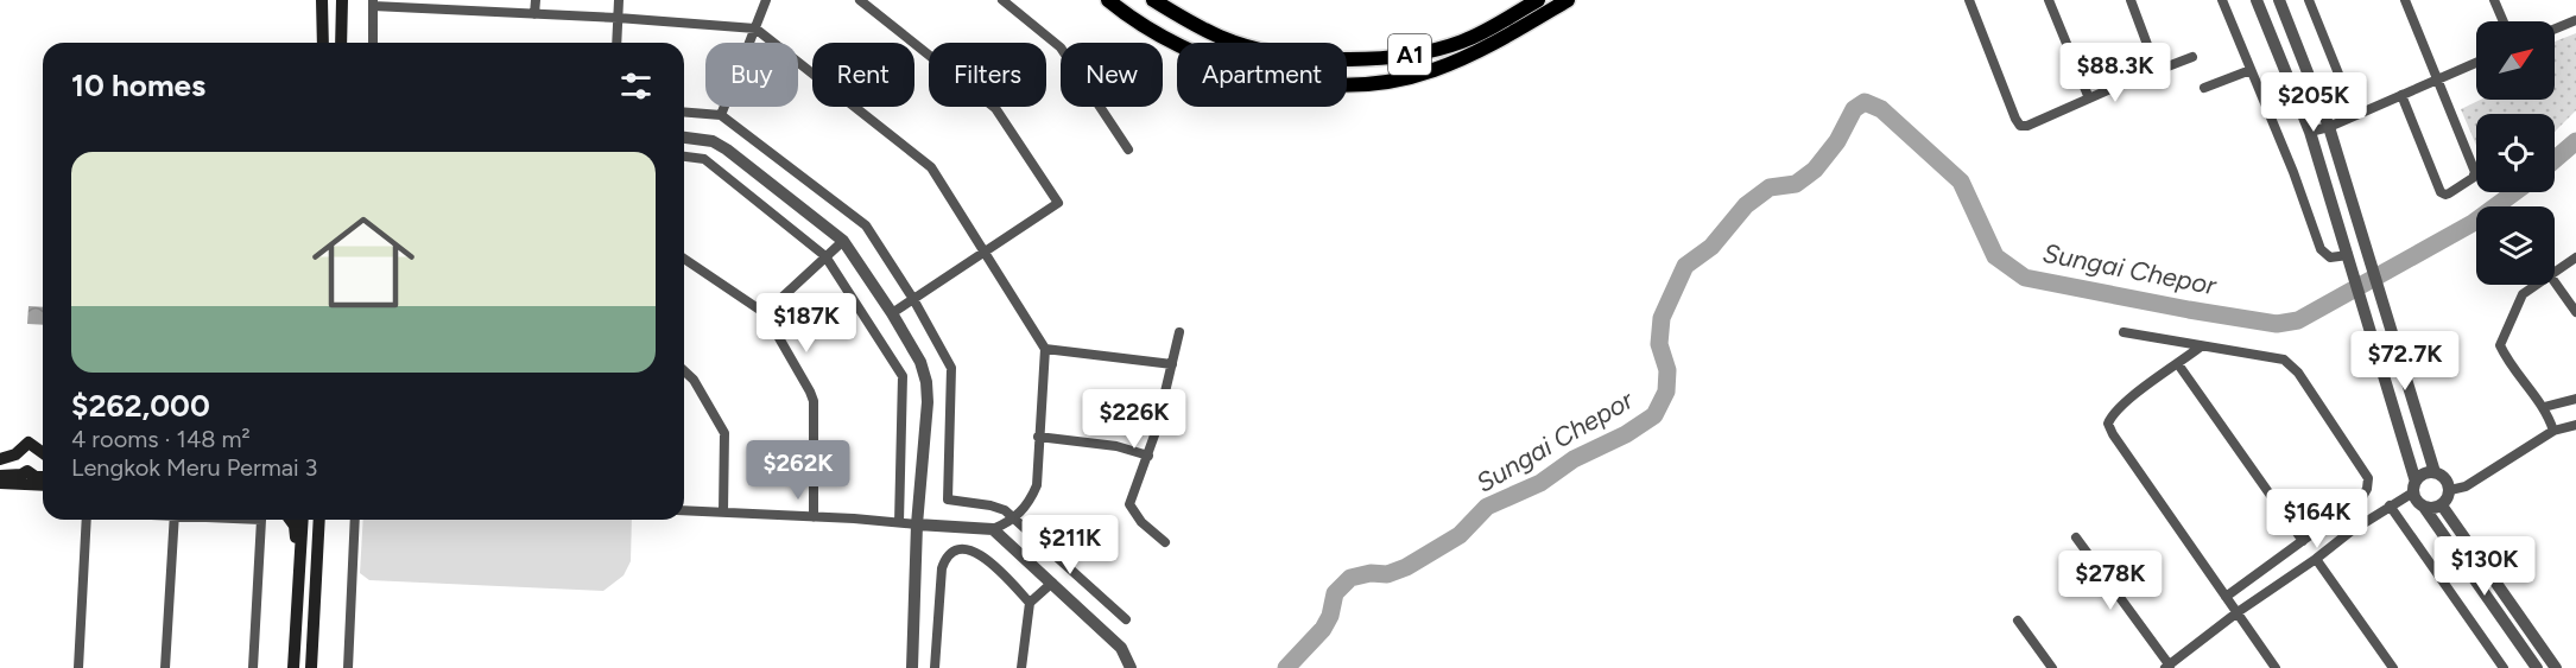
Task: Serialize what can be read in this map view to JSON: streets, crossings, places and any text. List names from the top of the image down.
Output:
{
  "streets": {
    "main road": ["A1"]
  },
  "water": ["Sungai Chepor"],
  "north": "top right",
  "page": {
    "price": [
      "$88.3K",
      "$205K",
      "$187K",
      "$72.7K",
      "$226K",
      "$262K",
      "$164K",
      "$211K",
      "$130K",
      "$278K"
    ],
    "chip": [
      "Buy",
      "Rent",
      "Filters",
      "New",
      "Apartment"
    ],
    "heading": "10 homes",
    "list": [
      {
        "name": "$262,000",
        "note": "4 rooms · 148 m² · Lengkok Meru Permai 3"
      }
    ]
  }
}
